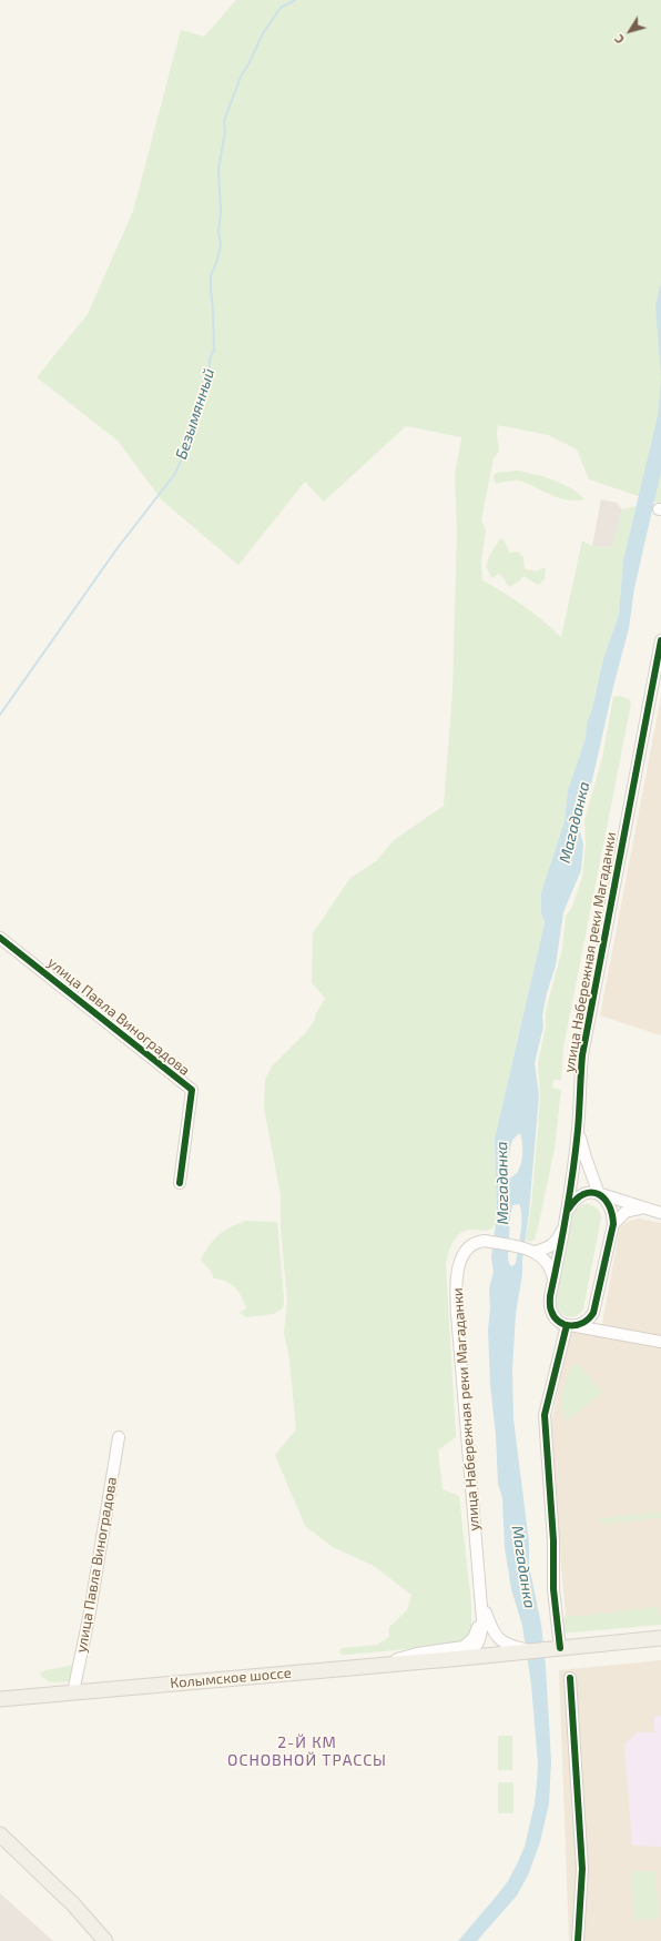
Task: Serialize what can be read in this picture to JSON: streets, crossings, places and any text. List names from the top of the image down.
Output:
{
  "streets": {
    "main road": ["Колымское шоссе"],
    "street": ["улица Набережная реки Магаданки", "улица Павла Виноградова"]
  },
  "crossings": [
    ["улица Павла Виноградова", "Колымское шоссе"]
  ],
  "districts": ["2-Й КМ ОСНОВНОЙ ТРАССЫ"],
  "water": ["Безымянный", "Магаданка"],
  "north": "bottom left"
}
